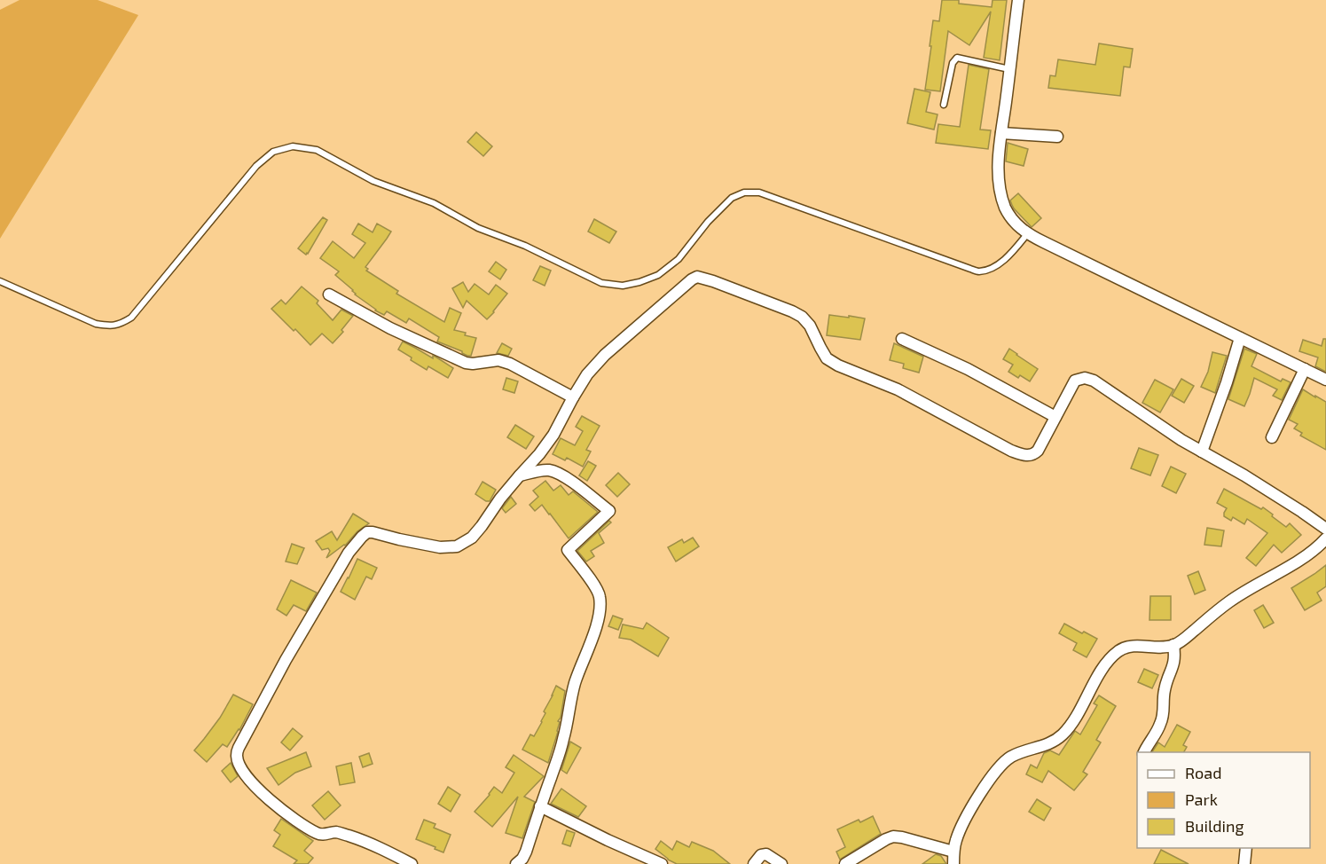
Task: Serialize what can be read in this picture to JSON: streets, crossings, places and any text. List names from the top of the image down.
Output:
{
  "legend": ["Road", "Park", "Building"]
}
